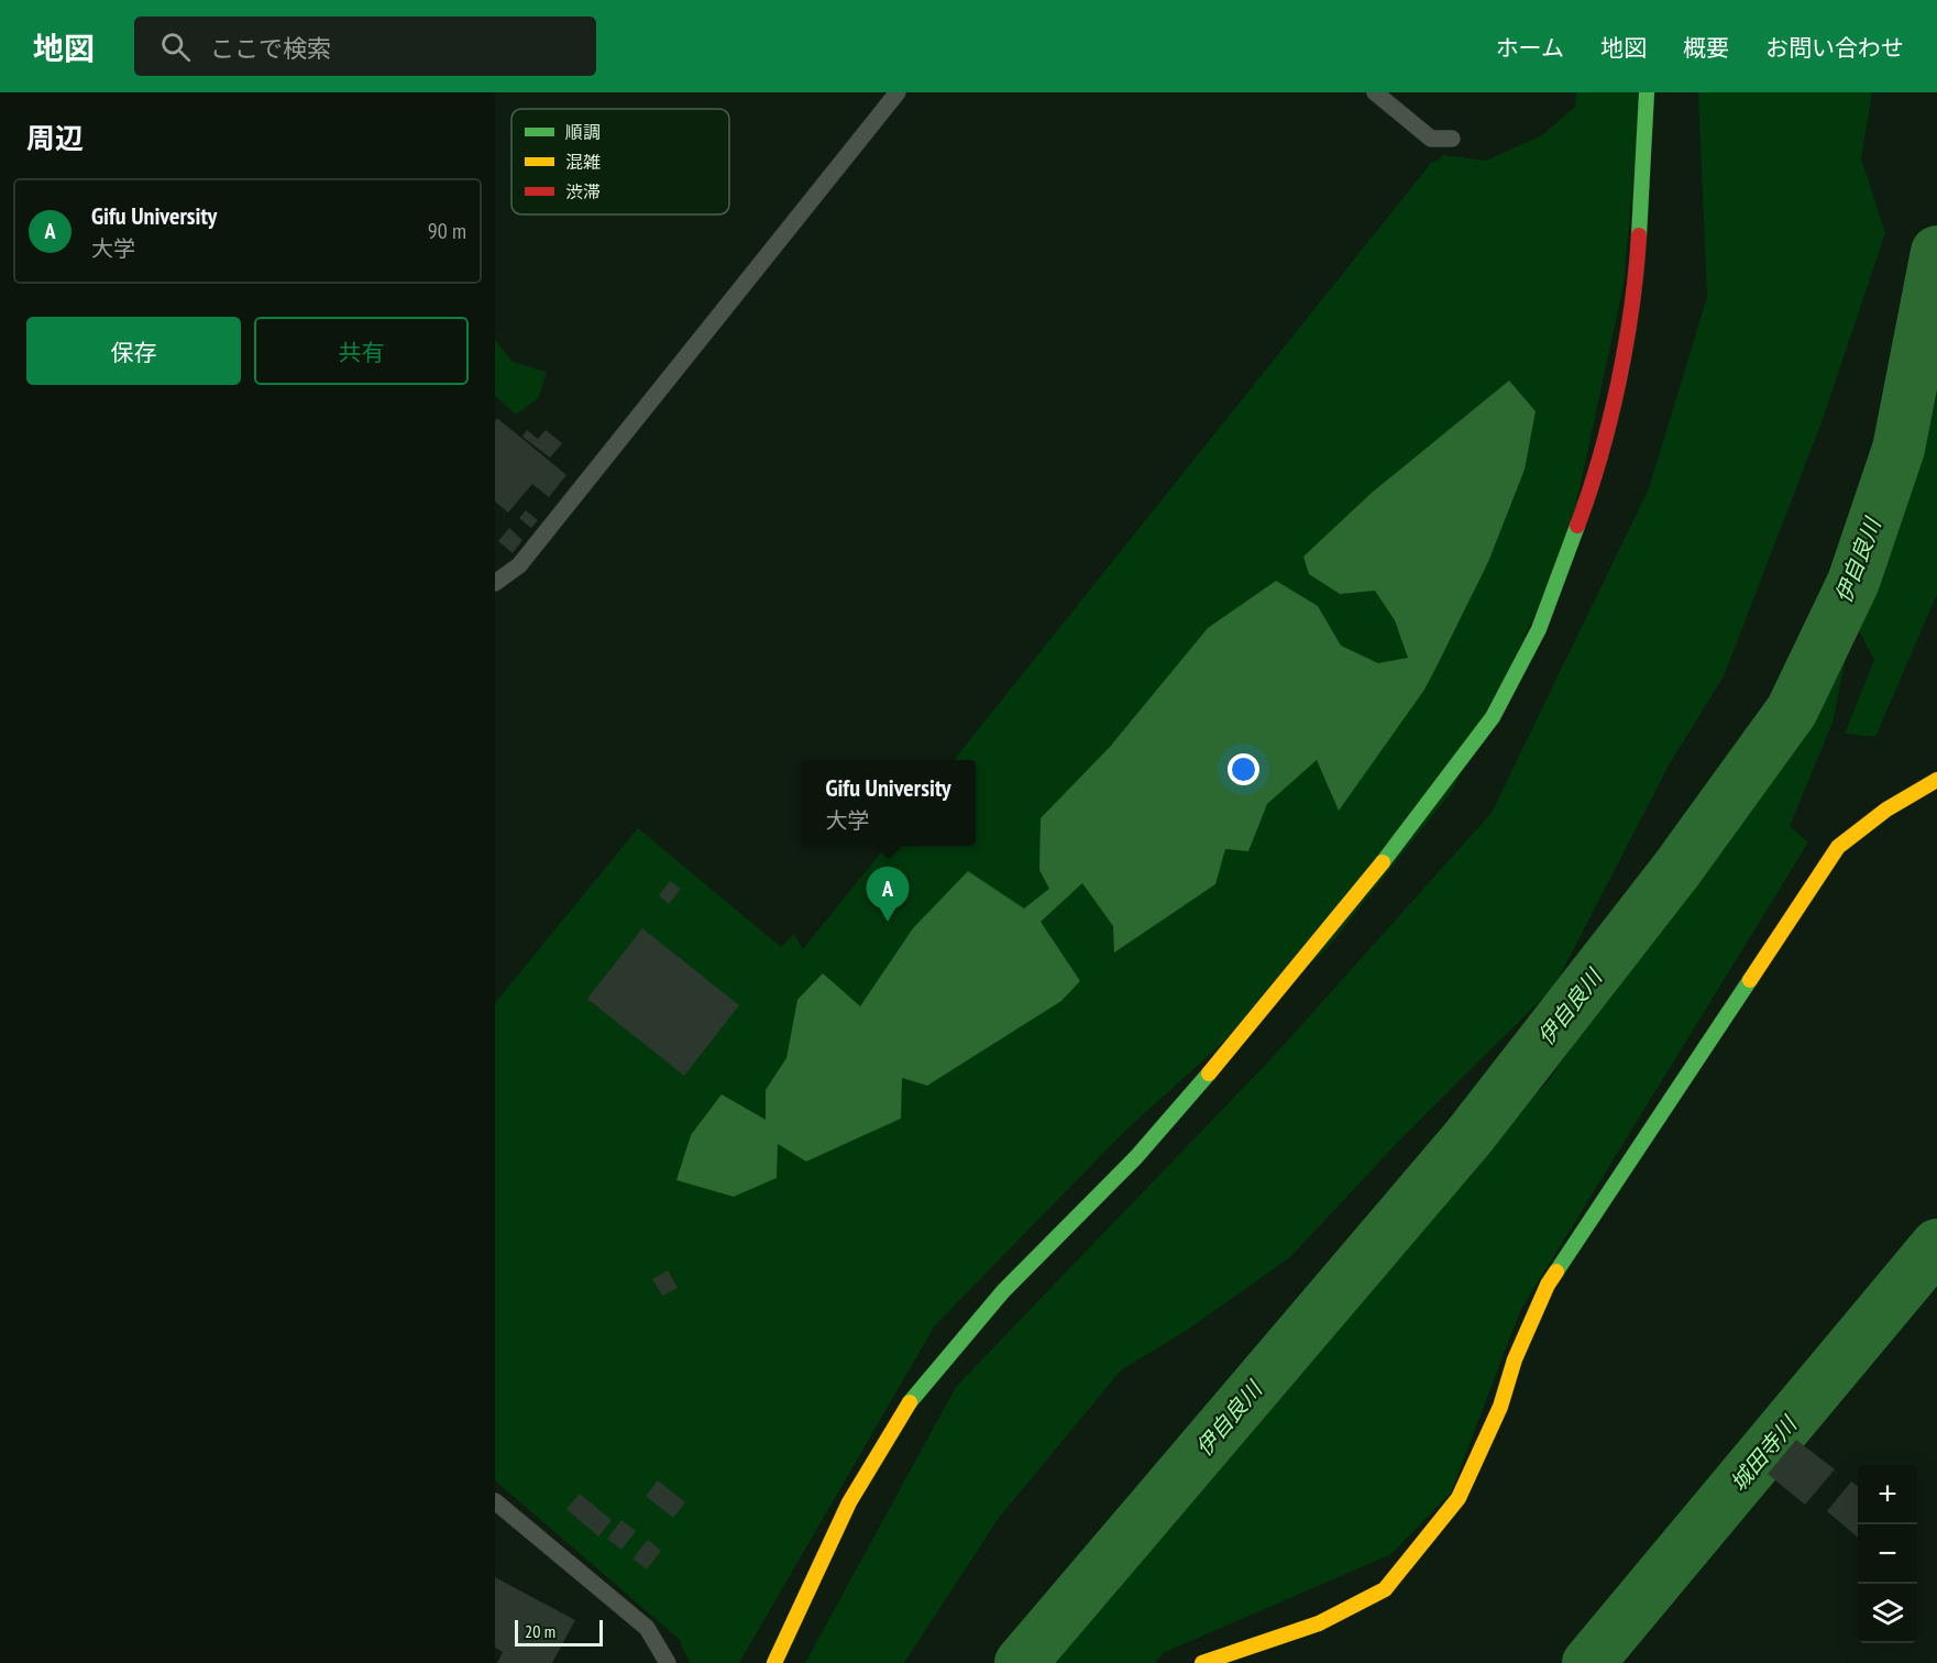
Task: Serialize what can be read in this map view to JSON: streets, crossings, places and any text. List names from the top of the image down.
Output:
{
  "water": ["伊自良川", "城田寺川"],
  "legend": ["順調", "混雑", "渋滞"],
  "scale_bar": "20 m",
  "page": {
    "header": "地図",
    "search": "ここで検索",
    "nav": [
      "ホーム",
      "地図",
      "概要",
      "お問い合わせ"
    ],
    "heading": "周辺",
    "list": [
      {
        "mark": "A",
        "name": "Gifu University",
        "note": "大学",
        "value": "90 m"
      }
    ],
    "buttons": ["保存", "共有"],
    "popup": ["Gifu University", "大学"],
    "pins": "A",
    "map_buttons": ["+", "−"],
    "scale": "20 m"
  }
}
